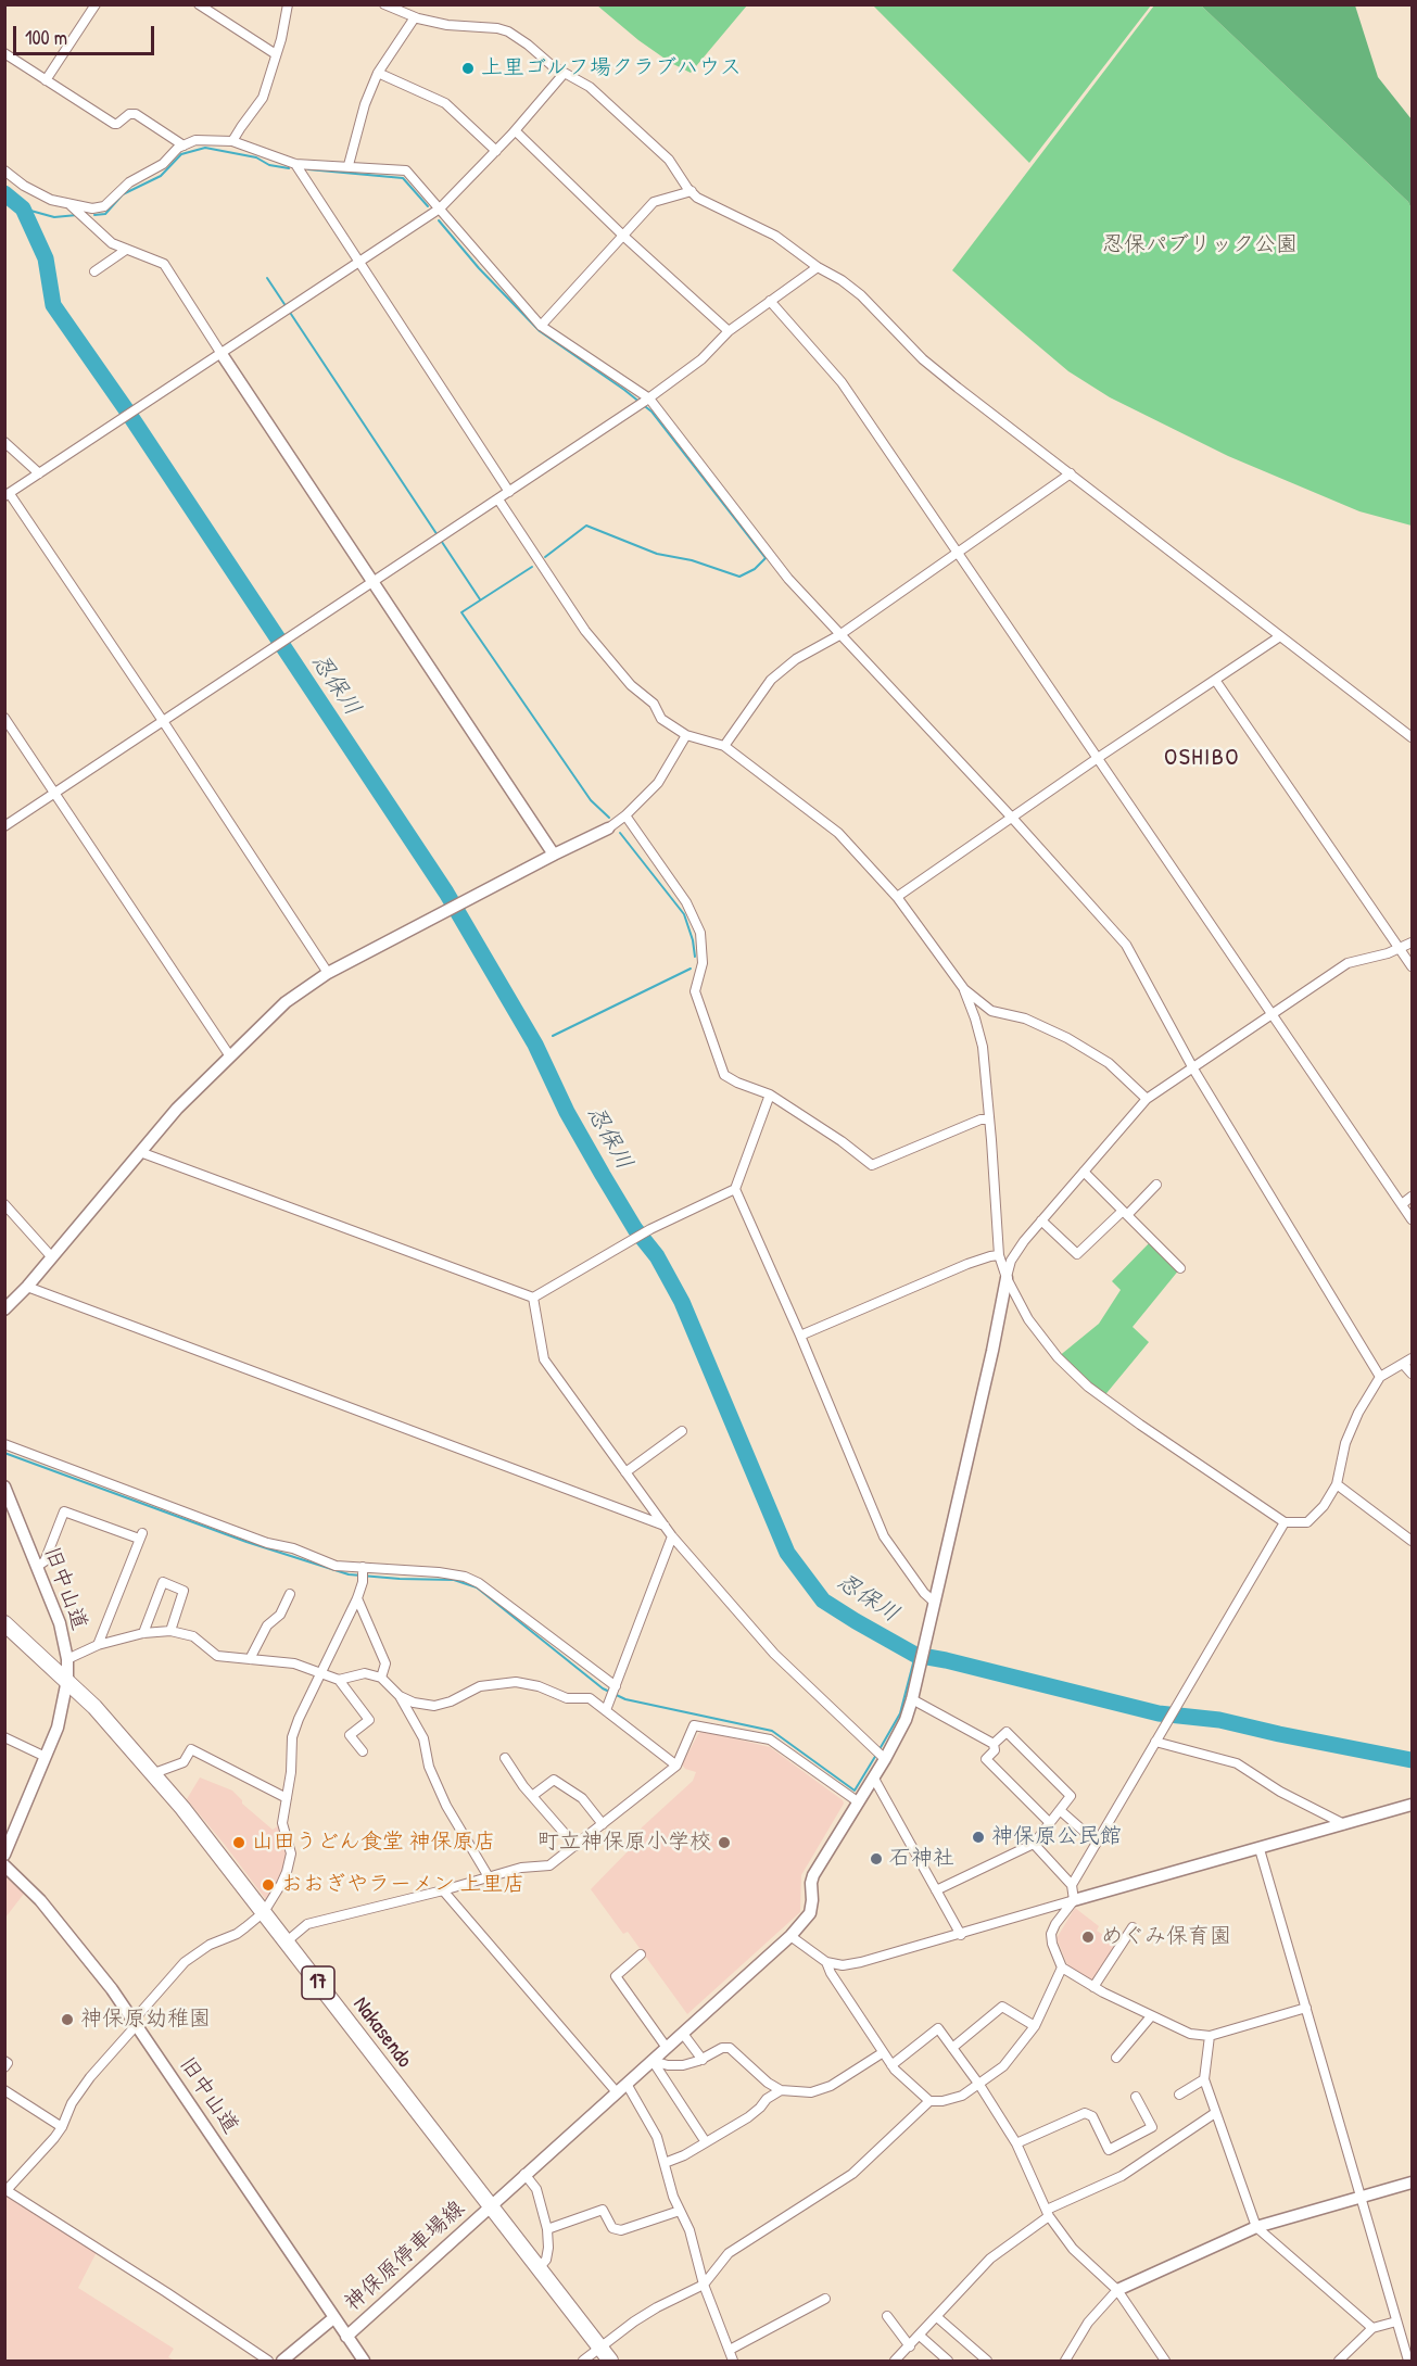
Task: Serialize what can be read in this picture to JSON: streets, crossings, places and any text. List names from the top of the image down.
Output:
{
  "streets": {
    "highway": ["17", "Nakasendo"],
    "street": ["旧中山道", "神保原停車場線"]
  },
  "crossings": [
    ["旧中山道", "Nakasendo"],
    ["旧中山道", "神保原停車場線"],
    ["Nakasendo", "神保原停車場線"]
  ],
  "districts": ["OSHIBO"],
  "water": ["忍保川"],
  "parks": ["忍保パブリック公園"],
  "places": [
    "上里ゴルフ場クラブハウス",
    "神保原公民館",
    "山田うどん食堂 神保原店",
    "町立神保原小学校",
    "石神社",
    "おおぎやラーメン 上里店",
    "めぐみ保育園",
    "神保原幼稚園"
  ],
  "scale_bar": "100 m"
}
